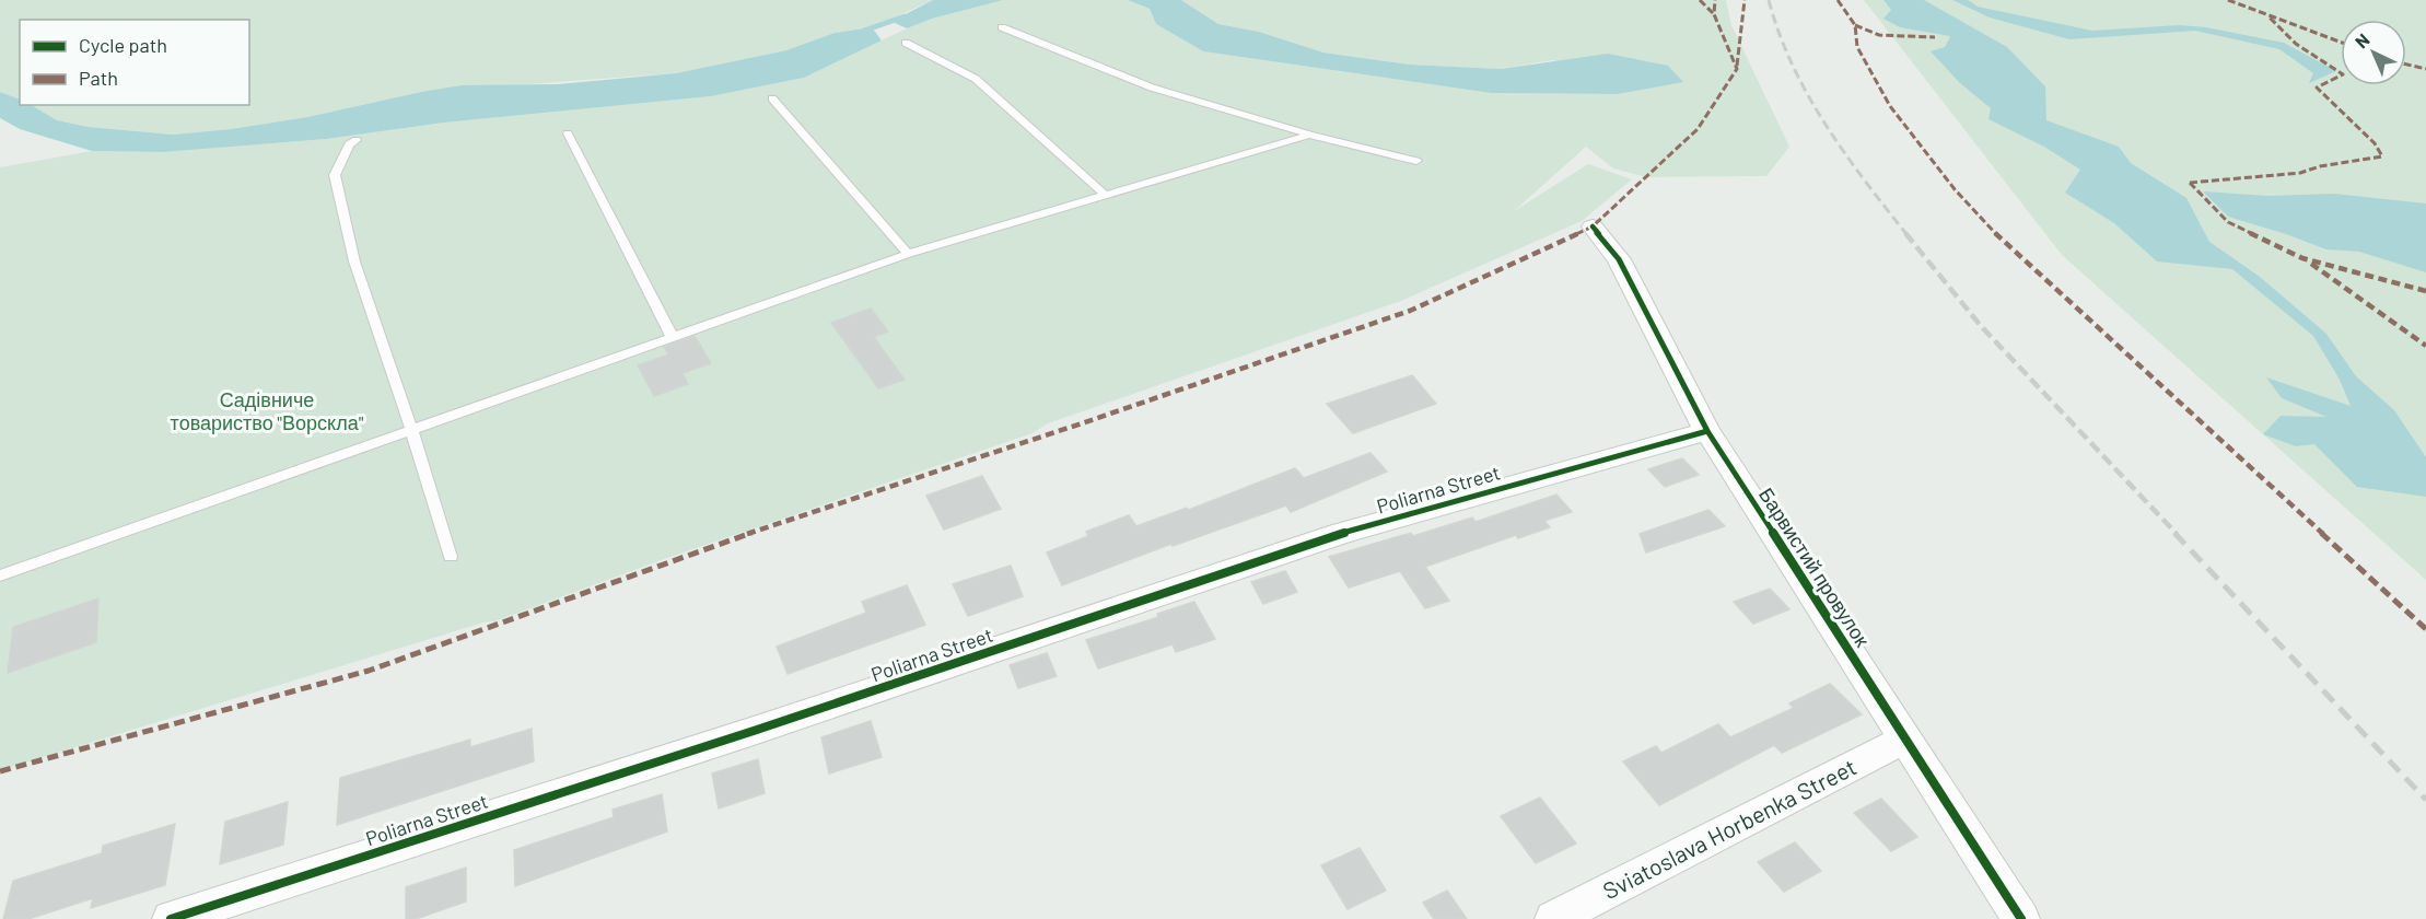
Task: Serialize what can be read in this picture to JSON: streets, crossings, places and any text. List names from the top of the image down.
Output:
{
  "streets": {
    "street": ["Poliarna Street", "Барвистий провулок", "Sviatoslava Horbenka Street"]
  },
  "crossings": [
    ["Poliarna Street", "Барвистий провулок"],
    ["Барвистий провулок", "Sviatoslava Horbenka Street"]
  ],
  "parks": ["Садівниче товариство \"Ворскла\""],
  "legend": ["Cycle path", "Path"],
  "north": "top left"
}
